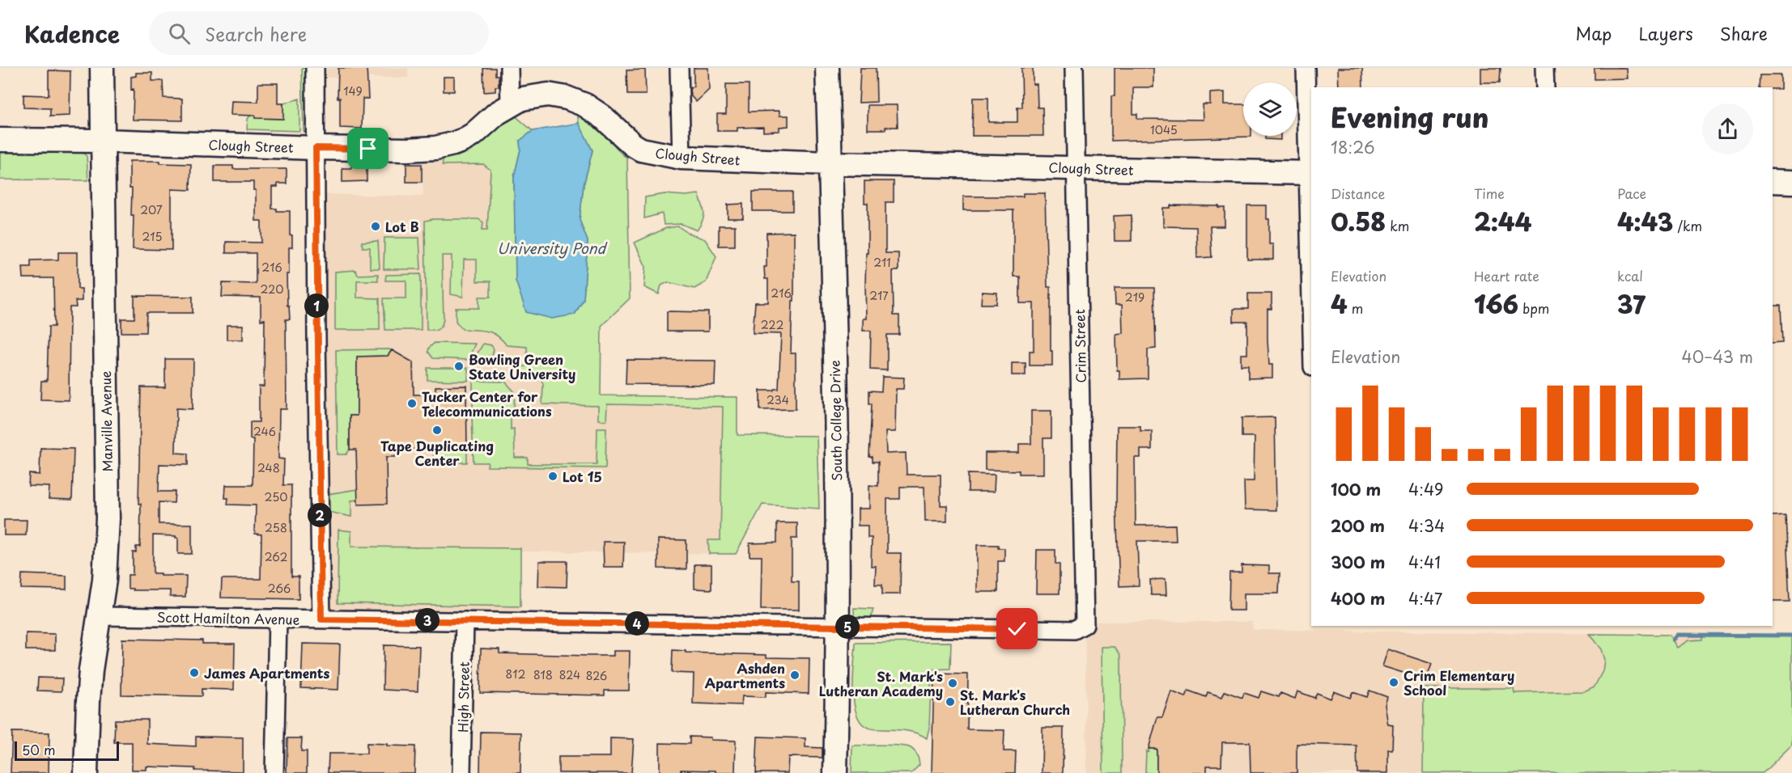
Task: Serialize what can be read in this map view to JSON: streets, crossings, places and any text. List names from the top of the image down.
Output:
{
  "streets": {
    "street": [
      "Clough Street",
      "Crim Street",
      "South College Drive",
      "Manville Avenue",
      "Scott Hamilton Avenue",
      "High Street"
    ]
  },
  "crossings": [
    ["Clough Street", "Crim Street"],
    ["Clough Street", "South College Drive"],
    ["Clough Street", "Manville Avenue"],
    ["Crim Street", "Scott Hamilton Avenue"],
    ["South College Drive", "Scott Hamilton Avenue"],
    ["Manville Avenue", "Scott Hamilton Avenue"],
    ["Scott Hamilton Avenue", "High Street"]
  ],
  "water": ["University Pond"],
  "places": [
    "Lot B",
    "Bowling Green State University",
    "Tucker Center for Telecommunications",
    "Tape Duplicating Center",
    "Lot 15",
    "James Apartments",
    "Ashden Apartments",
    "Crim Elementary School",
    "St. Mark's Lutheran Academy",
    "St. Mark's Lutheran Church"
  ],
  "house_numbers": [
    "149",
    "1045",
    "207",
    "215",
    "211",
    "216",
    "220",
    "216",
    "217",
    "219",
    "222",
    "234",
    "246",
    "248",
    "250",
    "258",
    "262",
    "266",
    "812",
    "818",
    "824",
    "826"
  ],
  "scale_bar": "50 m",
  "page": {
    "header": "Kadence",
    "search": "Search here",
    "nav": ["Map", "Layers", "Share"],
    "heading": ["Evening run", "18:26"],
    "stats": [
      ["Distance", "0.58 km"],
      ["Time", "2:44"],
      ["Pace", "4:43 /km"],
      ["Elevation", "4 m"],
      ["Heart rate", "166 bpm"],
      ["kcal", "37"]
    ],
    "pins": [
      "1",
      "2",
      "3",
      "4",
      "5"
    ],
    "chart": ["Elevation", "40–43 m"],
    "list": [
      {
        "name": "100 m",
        "note": "4:49"
      },
      {
        "name": "200 m",
        "note": "4:34"
      },
      {
        "name": "300 m",
        "note": "4:41"
      },
      {
        "name": "400 m",
        "note": "4:47"
      }
    ],
    "scale": "50 m"
  }
}
